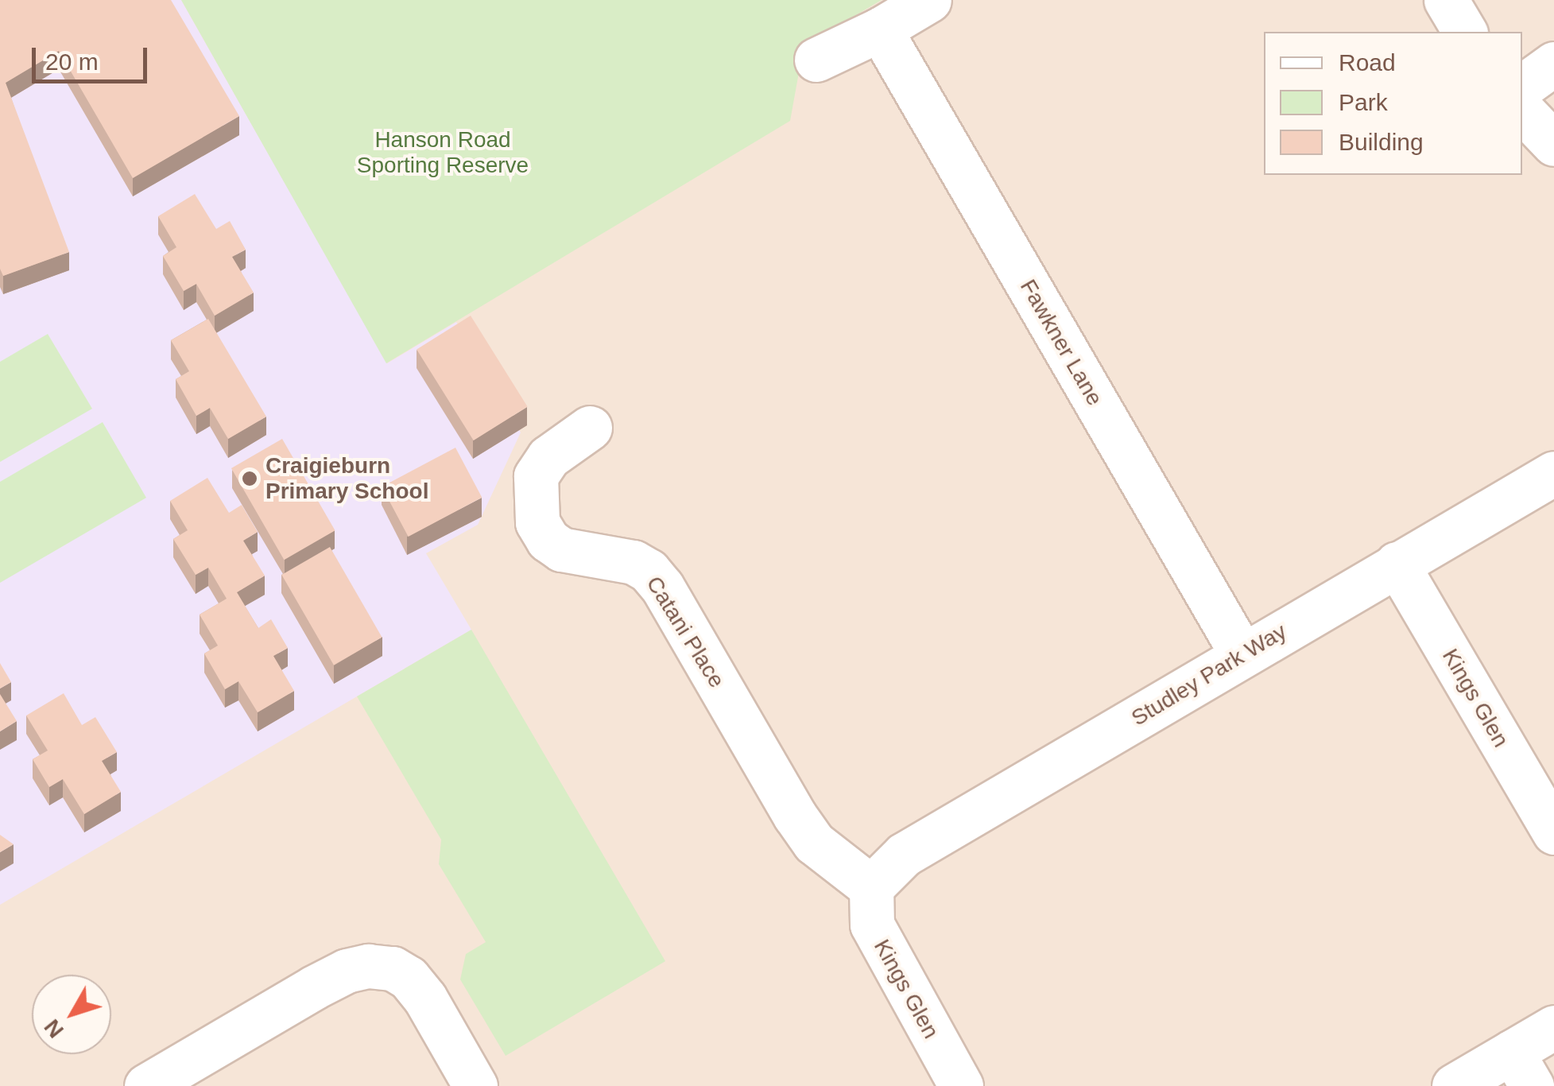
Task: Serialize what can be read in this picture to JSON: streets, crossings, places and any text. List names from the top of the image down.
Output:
{
  "streets": {
    "street": [
      "Fawkner Lane",
      "Catani Place",
      "Studley Park Way",
      "Kings Glen"
    ]
  },
  "crossings": [
    ["Fawkner Lane", "Studley Park Way"],
    ["Catani Place", "Studley Park Way"],
    ["Catani Place", "Kings Glen"],
    ["Studley Park Way", "Kings Glen"]
  ],
  "parks": ["Hanson Road Sporting Reserve"],
  "places": ["Craigieburn Primary School"],
  "legend": ["Road", "Park", "Building"],
  "scale_bar": "20 m",
  "north": "bottom left"
}
